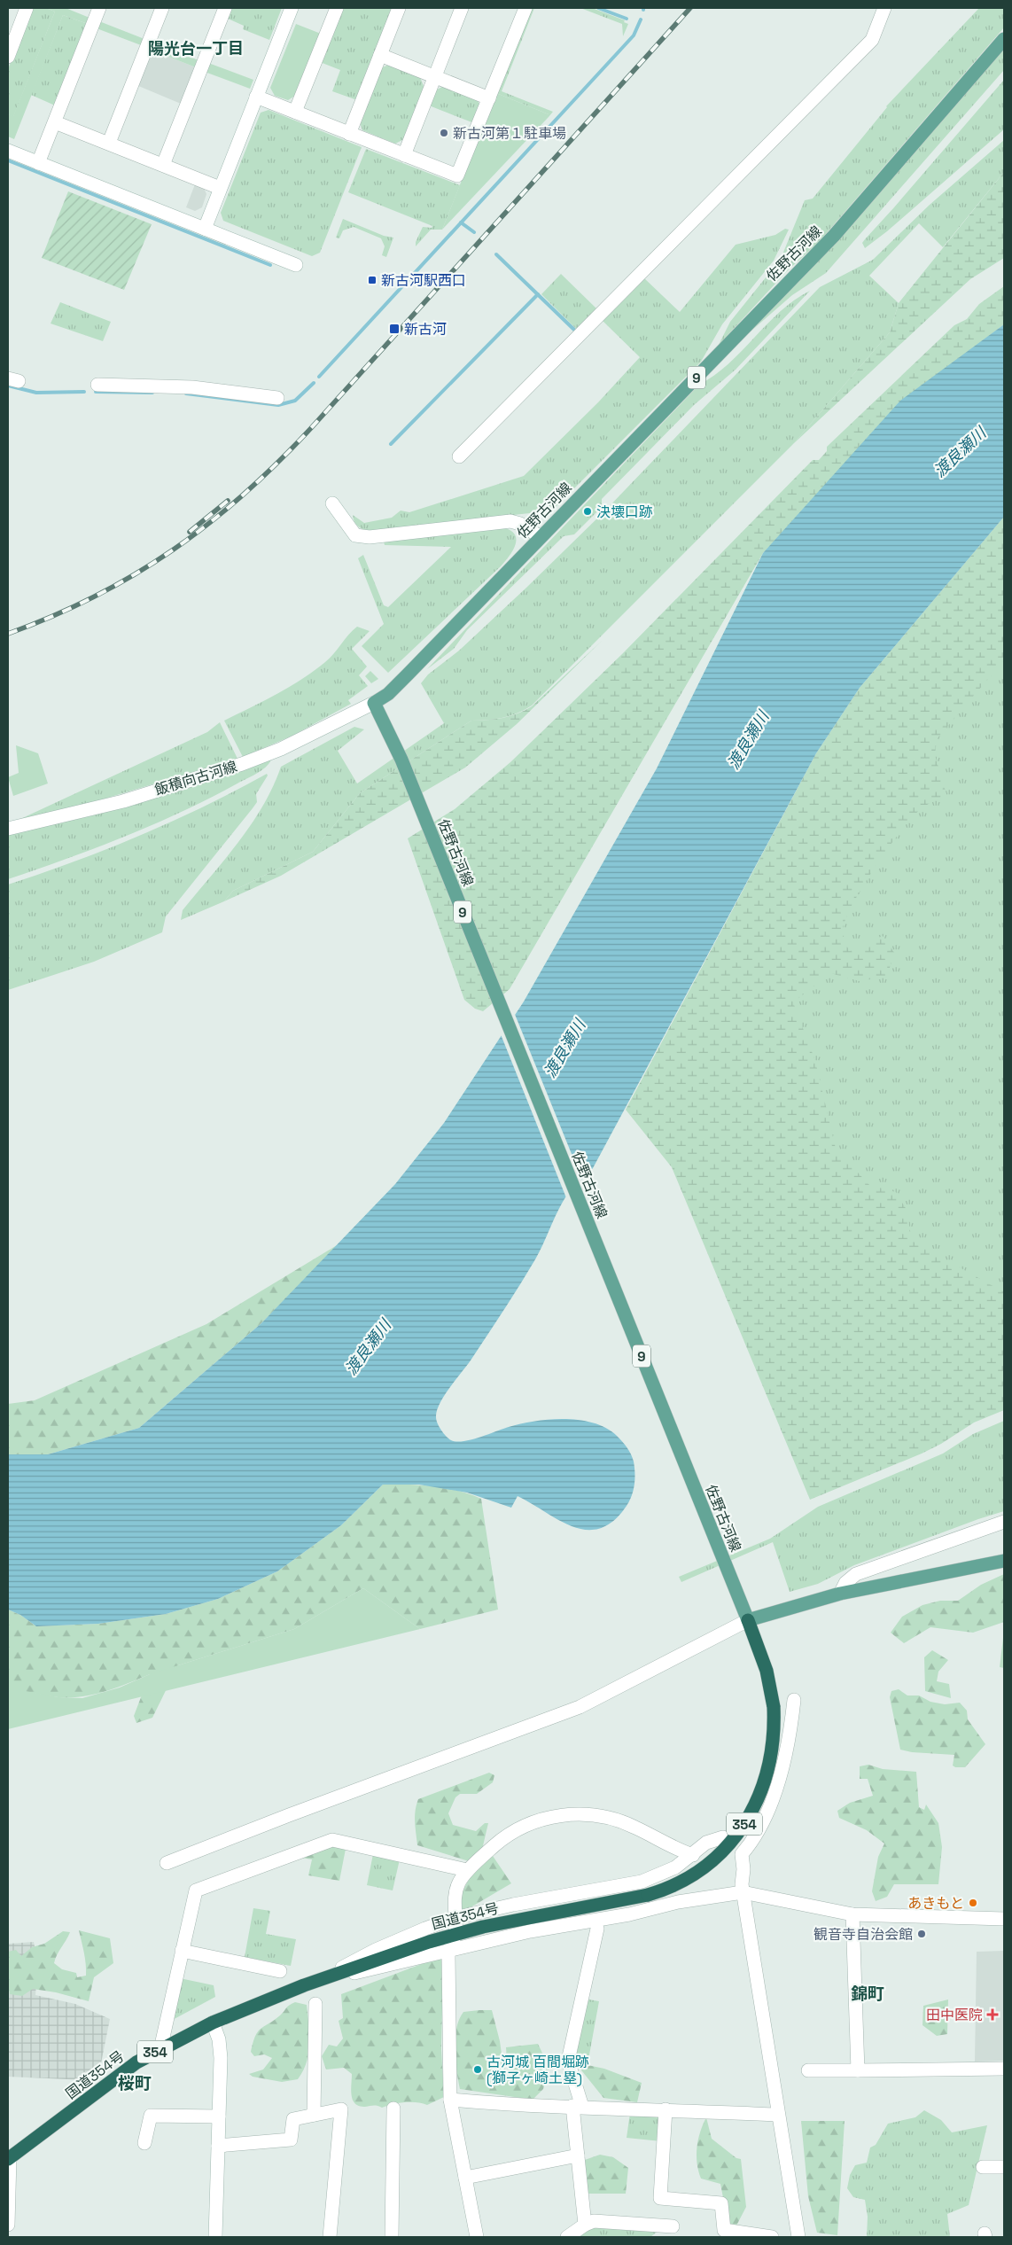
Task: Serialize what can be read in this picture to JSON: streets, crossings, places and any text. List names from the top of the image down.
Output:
{
  "streets": {
    "highway": ["354", "国道354号"],
    "main road": ["佐野古河線", "9"],
    "street": ["飯積向古河線"]
  },
  "crossings": [
    ["佐野古河線", "飯積向古河線"],
    ["佐野古河線", "国道354号"]
  ],
  "districts": ["陽光台一丁目", "錦町", "桜町"],
  "water": ["渡良瀬川"],
  "places": {
    "other": [
      "新古河第１駐車場",
      "決壊口跡",
      "あきもと",
      "観音寺自治会館",
      "古河城 百間堀跡 (獅子ヶ崎土塁)"
    ],
    "transit": ["新古河駅西口", "新古河"],
    "health": ["田中医院"]
  }
}
